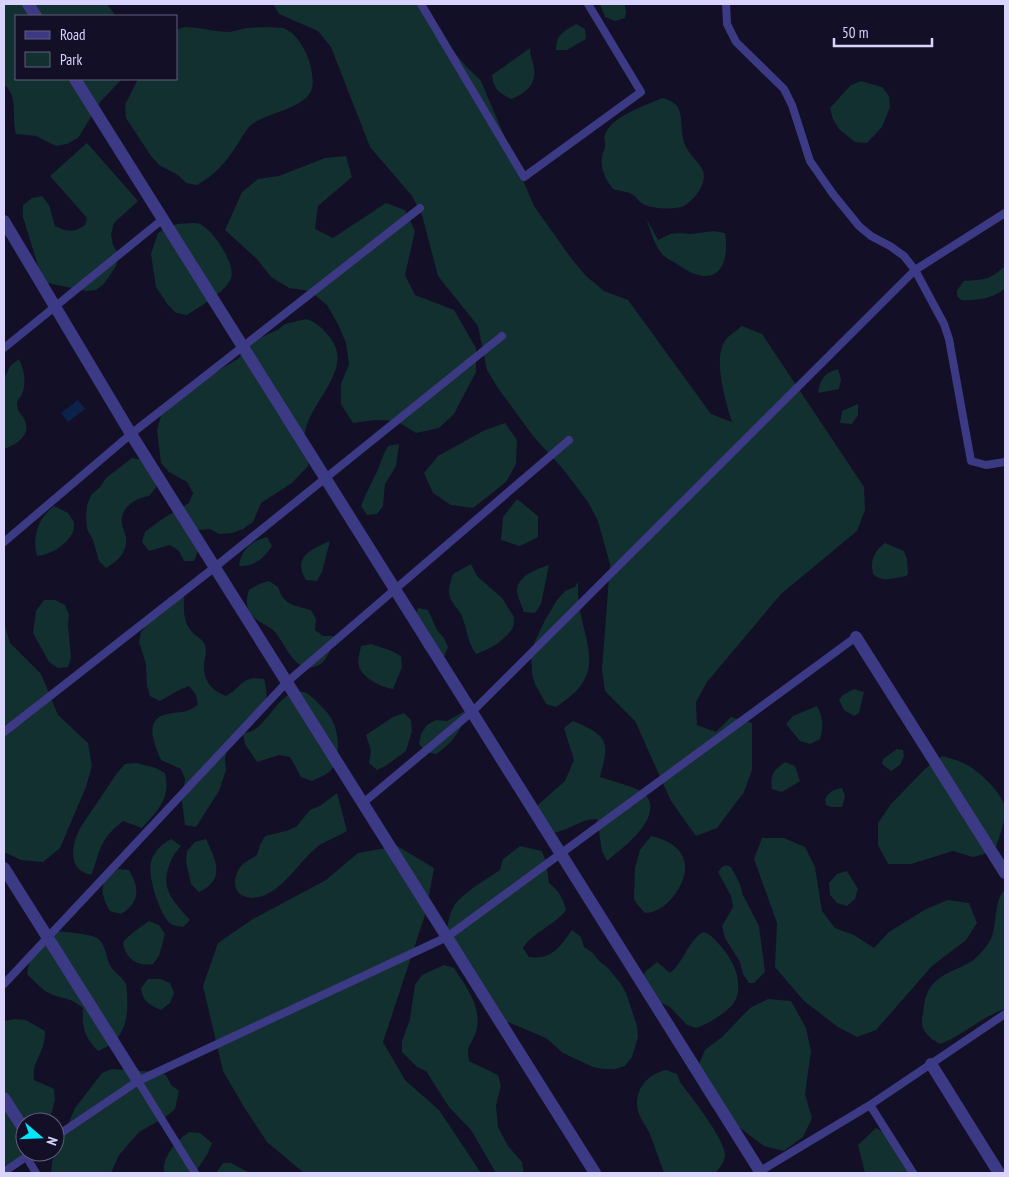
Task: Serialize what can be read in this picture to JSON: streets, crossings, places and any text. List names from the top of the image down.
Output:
{
  "legend": ["Road", "Park"],
  "scale_bar": "50 m",
  "north": "right"
}
